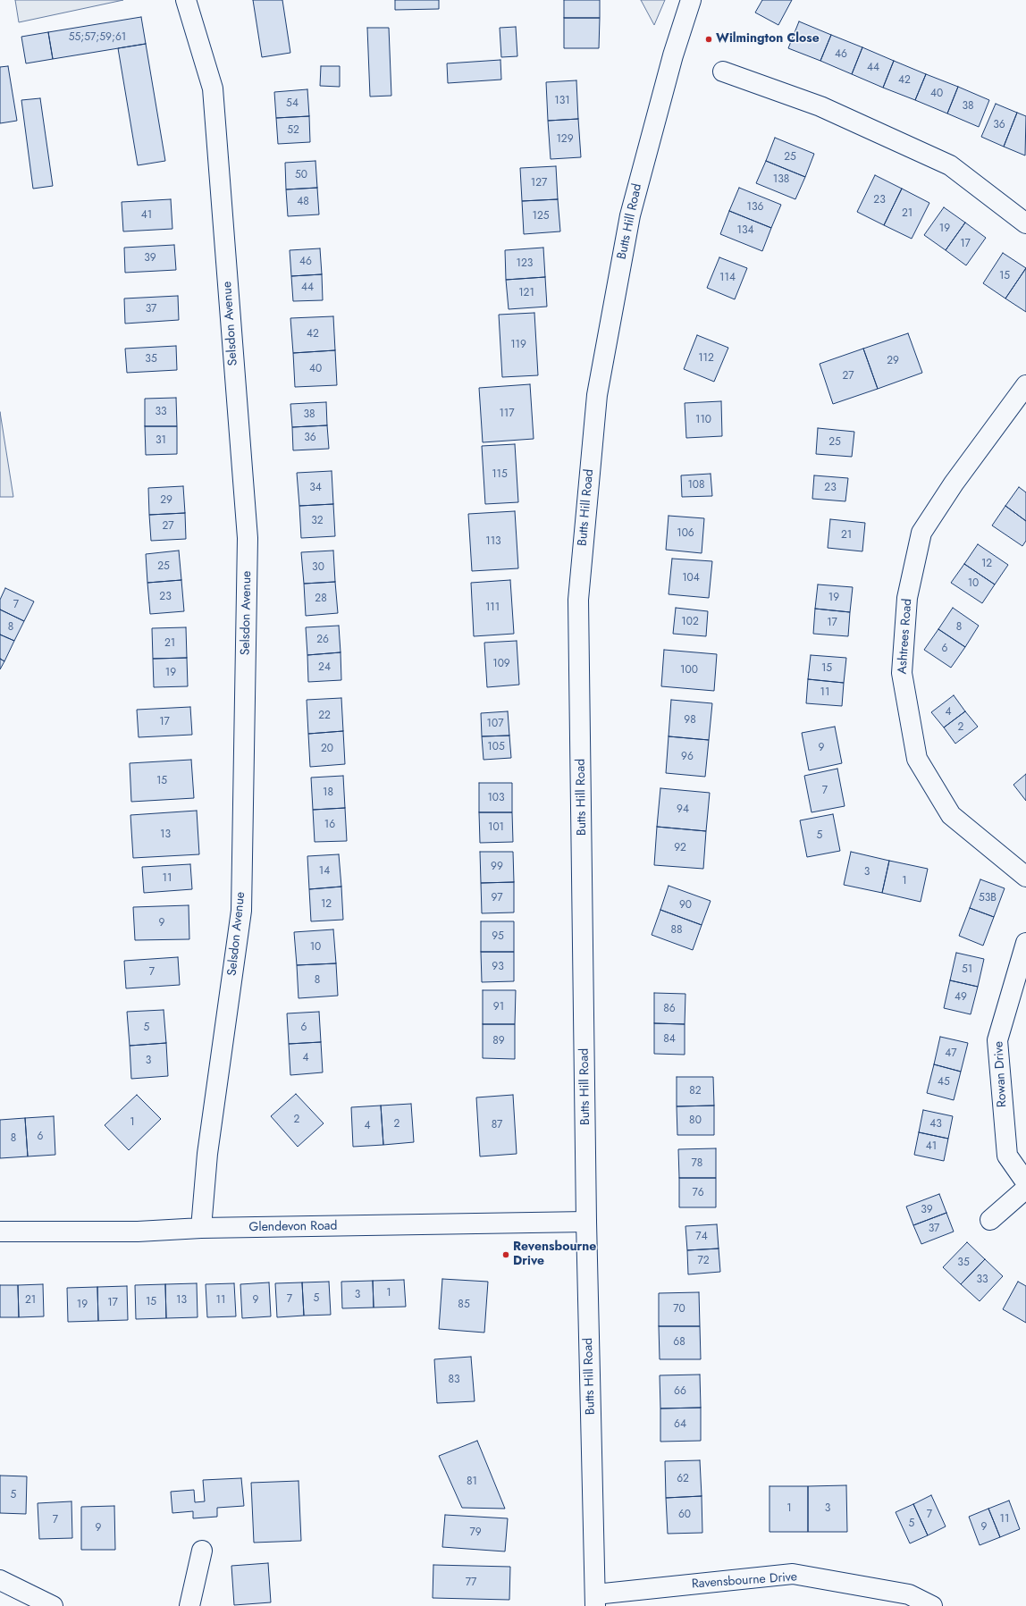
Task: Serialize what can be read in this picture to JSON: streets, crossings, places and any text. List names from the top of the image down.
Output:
{
  "streets": {
    "street": [
      "Butts Hill Road",
      "Selsdon Avenue",
      "Ashtrees Road",
      "Rowan Drive",
      "Glendevon Road",
      "Ravensbourne Drive"
    ]
  },
  "crossings": [
    ["Butts Hill Road", "Glendevon Road"],
    ["Butts Hill Road", "Ravensbourne Drive"],
    ["Selsdon Avenue", "Glendevon Road"]
  ],
  "places": ["Wilmington Close", "Revensbourne Drive"],
  "house_numbers": [
    "55;57;59;61",
    "46",
    "44",
    "42",
    "40",
    "131",
    "54",
    "38",
    "36",
    "52",
    "129",
    "25",
    "50",
    "138",
    "127",
    "23",
    "48",
    "136",
    "21",
    "41",
    "125",
    "19",
    "134",
    "17",
    "39",
    "46",
    "123",
    "15",
    "114",
    "44",
    "121",
    "37",
    "42",
    "119",
    "112",
    "35",
    "29",
    "40",
    "27",
    "33",
    "117",
    "38",
    "110",
    "36",
    "31",
    "25",
    "115",
    "108",
    "34",
    "23",
    "29",
    "32",
    "27",
    "106",
    "21",
    "113",
    "12",
    "25",
    "30",
    "104",
    "10",
    "23",
    "19",
    "28",
    "7",
    "111",
    "102",
    "17",
    "8",
    "8",
    "26",
    "21",
    "6",
    "109",
    "24",
    "15",
    "100",
    "19",
    "11",
    "4",
    "22",
    "98",
    "17",
    "107",
    "2",
    "105",
    "9",
    "20",
    "96",
    "15",
    "7",
    "18",
    "103",
    "94",
    "16",
    "101",
    "13",
    "5",
    "92",
    "99",
    "14",
    "3",
    "11",
    "1",
    "97",
    "53B",
    "12",
    "90",
    "9",
    "88",
    "95",
    "10",
    "93",
    "51",
    "7",
    "8",
    "49",
    "91",
    "86",
    "5",
    "6",
    "84",
    "89",
    "47",
    "4",
    "3",
    "45",
    "82",
    "2",
    "80",
    "1",
    "2",
    "43",
    "87",
    "4",
    "6",
    "8",
    "41",
    "78",
    "76",
    "39",
    "37",
    "74",
    "72",
    "35",
    "33",
    "1",
    "3",
    "5",
    "7",
    "21",
    "13",
    "11",
    "9",
    "15",
    "17",
    "19",
    "85",
    "70",
    "68",
    "83",
    "66",
    "64",
    "62",
    "81",
    "5",
    "1",
    "3",
    "60",
    "7",
    "11",
    "7",
    "5",
    "9",
    "9",
    "79",
    "77"
  ]
}
